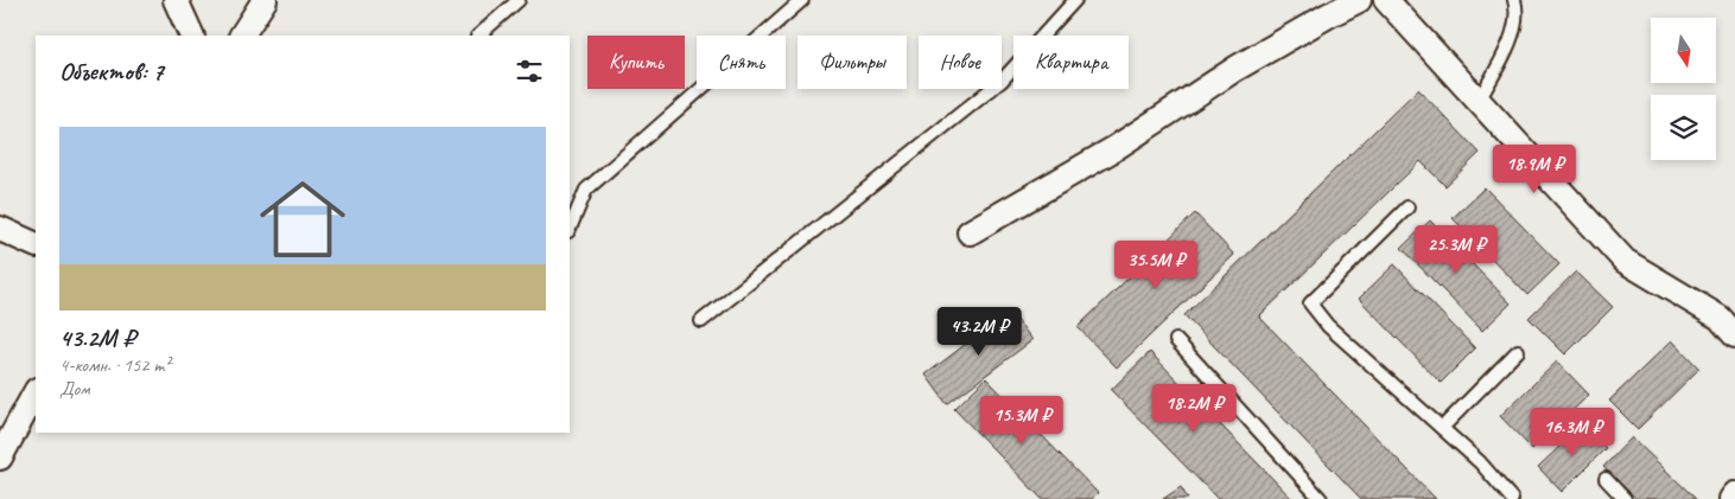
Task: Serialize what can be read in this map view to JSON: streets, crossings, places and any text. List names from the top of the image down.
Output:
{
  "north": "bottom",
  "page": {
    "chip": [
      "Купить",
      "Снять",
      "Фильтры",
      "Новое",
      "Квартира"
    ],
    "heading": "Объектов: 7",
    "list": [
      {
        "name": "43.2M ₽",
        "note": "4-комн. · 152 m² · Дом"
      }
    ],
    "price": [
      "18.9M ₽",
      "25.3M ₽",
      "35.5M ₽",
      "43.2M ₽",
      "18.2M ₽",
      "15.3M ₽",
      "16.3M ₽"
    ]
  }
}
